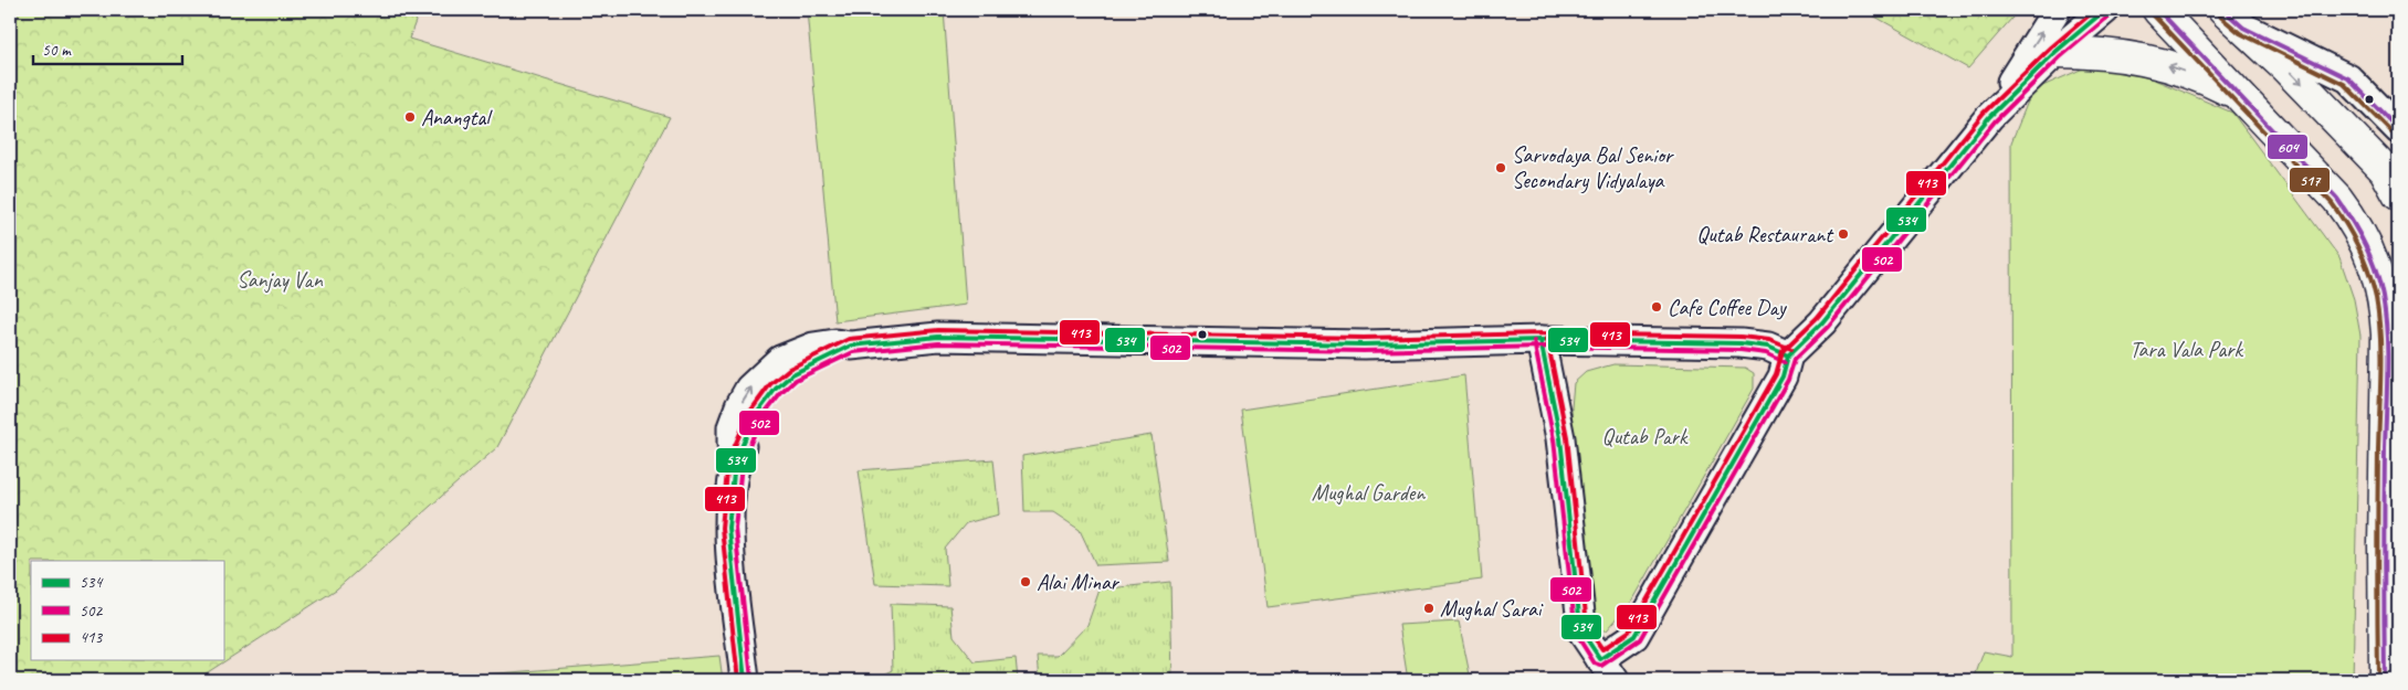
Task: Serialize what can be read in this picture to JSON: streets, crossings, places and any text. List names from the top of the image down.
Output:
{
  "parks": [
    "Sanjay Van",
    "Tara Vala Park",
    "Qutab Park",
    "Mughal Garden"
  ],
  "places": [
    "Anangtal",
    "Sarvodaya Bal Senior Secondary Vidyalaya",
    "Qutab Restaurant",
    "Cafe Coffee Day",
    "Alai Minar",
    "Mughal Sarai"
  ],
  "lines": [
    "transit line 534",
    "transit line 413",
    "transit line 604",
    "transit line 517",
    "transit line 502"
  ],
  "legend": ["534", "502", "413"],
  "scale_bar": "50 m"
}
